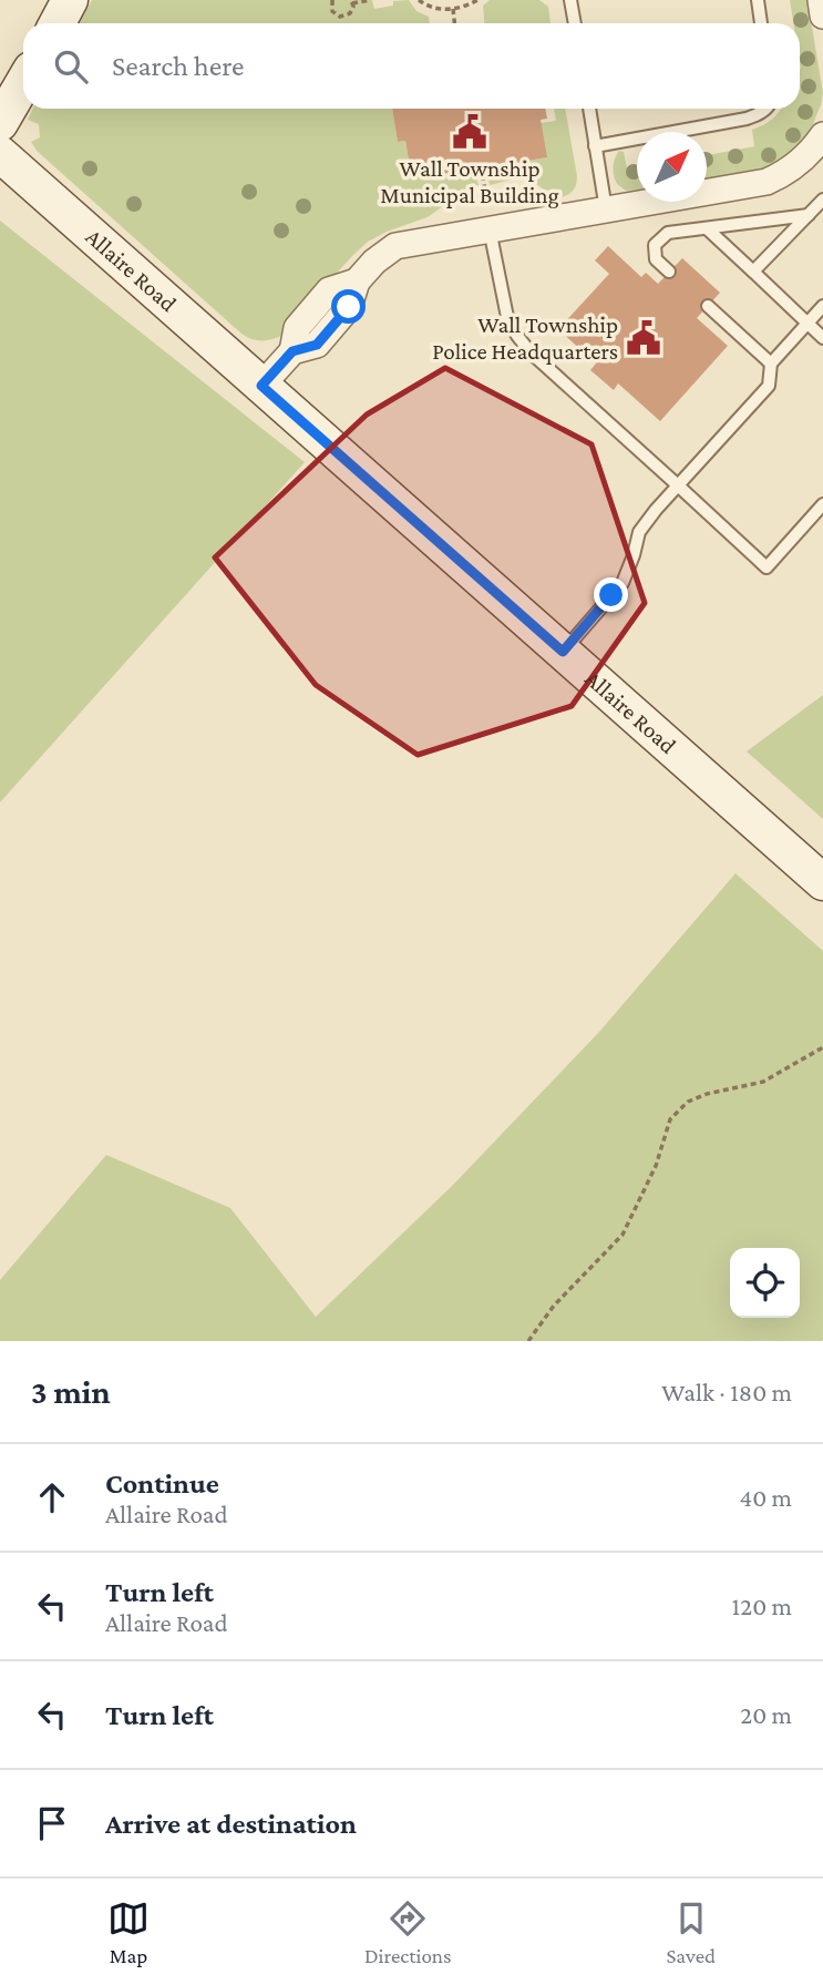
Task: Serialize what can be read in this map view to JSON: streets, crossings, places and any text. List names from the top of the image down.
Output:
{
  "streets": {
    "main road": ["Allaire Road"]
  },
  "places": {
    "public building": ["Wall Township Municipal Building", "Wall Township Police Headquarters"]
  },
  "north": "top right",
  "page": {
    "search": "Search here",
    "heading": ["3 min", "Walk · 180 m"],
    "list": [
      ["Continue", "Allaire Road", "40 m"],
      ["Turn left", "Allaire Road", "120 m"],
      ["Turn left", "20 m"],
      "Arrive at destination"
    ],
    "nav": ["Map", "Directions", "Saved"]
  }
}
